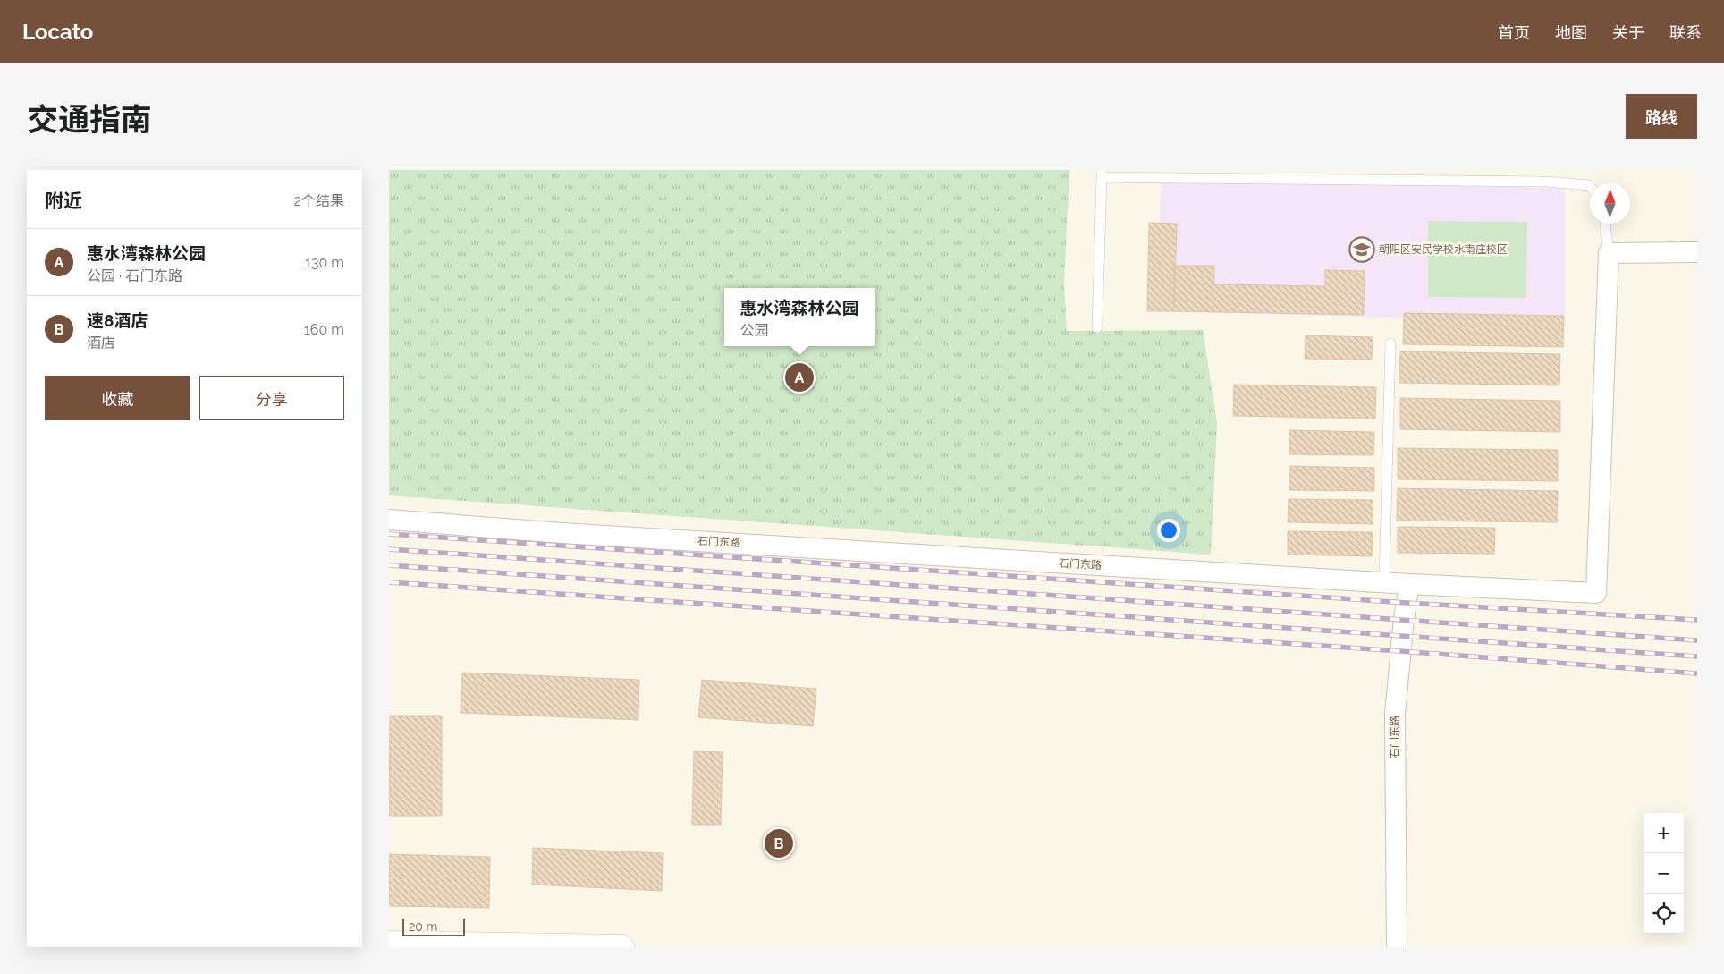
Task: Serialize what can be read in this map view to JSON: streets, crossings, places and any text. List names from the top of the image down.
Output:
{
  "streets": {
    "street": ["石门东路"]
  },
  "places": {
    "school or university": ["朝阳区安民学校水南庄校区"]
  },
  "scale_bar": "20 m",
  "north": "top",
  "page": {
    "header": "Locato",
    "nav": [
      "首页",
      "地图",
      "关于",
      "联系"
    ],
    "title": "交通指南",
    "buttons": [
      "路线",
      ["收藏", "分享"]
    ],
    "heading": ["附近", "2个结果"],
    "list": [
      {
        "mark": "A",
        "name": "惠水湾森林公园",
        "note": "公园 · 石门东路",
        "value": "130 m"
      },
      {
        "mark": "B",
        "name": "速8酒店",
        "note": "酒店",
        "value": "160 m"
      }
    ],
    "popup": ["惠水湾森林公园", "公园"],
    "pins": ["A", "B"],
    "map_buttons": ["+", "−"],
    "scale": "20 m"
  }
}
